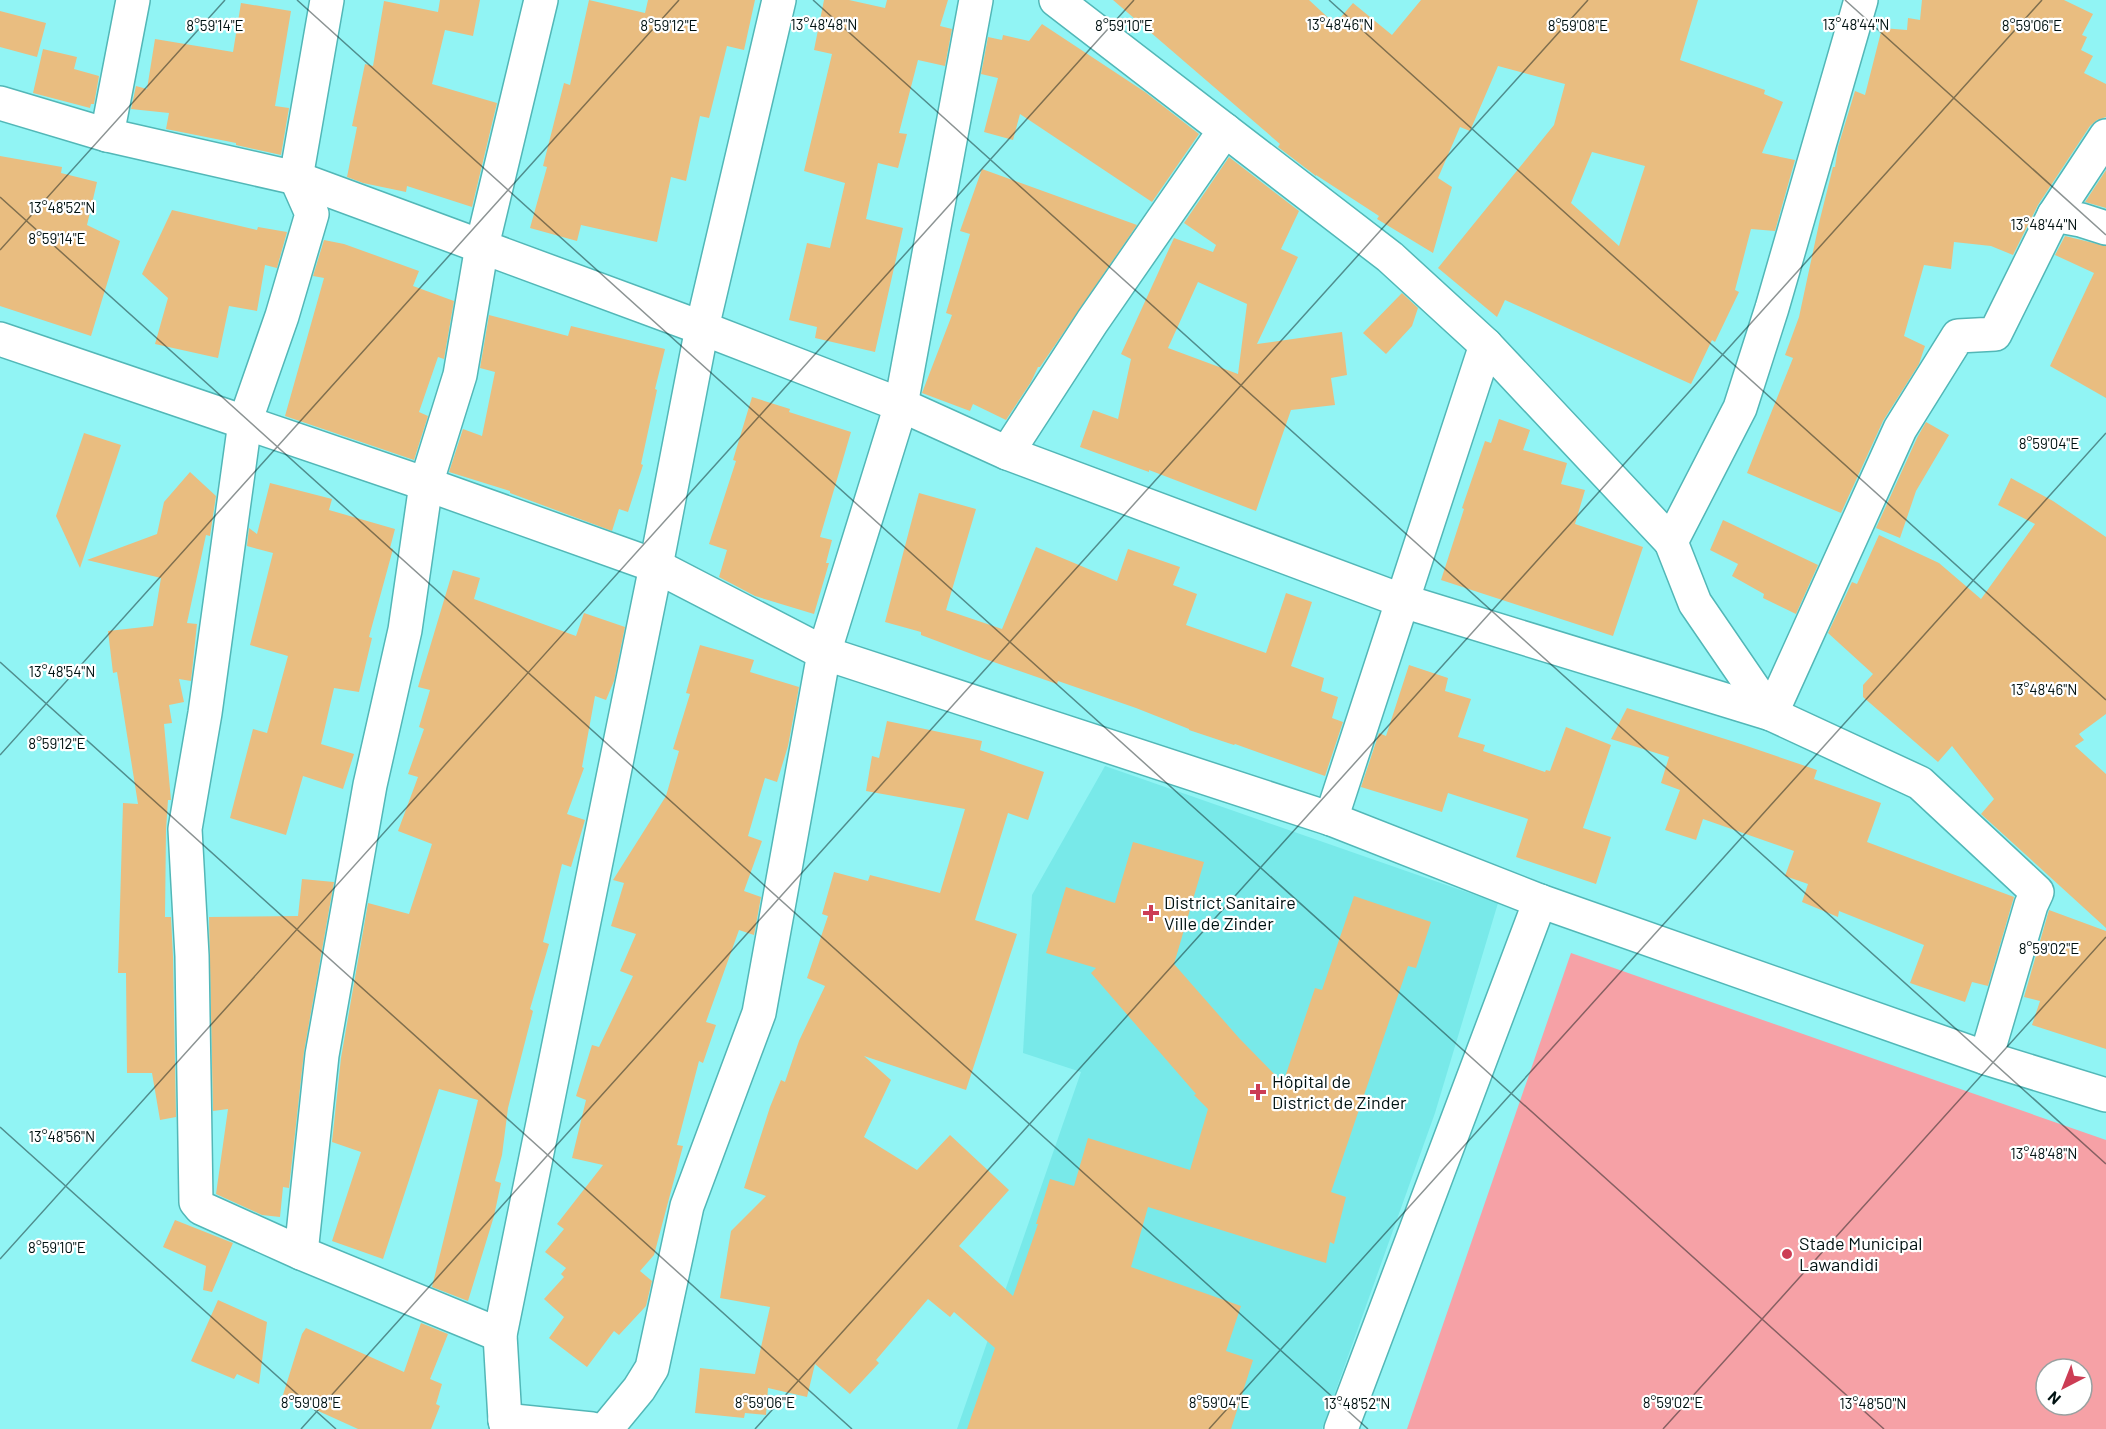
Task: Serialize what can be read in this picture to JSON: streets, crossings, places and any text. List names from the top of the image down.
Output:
{
  "places": {
    "health": ["District Sanitaire Ville de Zinder", "Hôpital de District de Zinder"],
    "other": ["Stade Municipal Lawandidi"]
  },
  "north": "bottom left",
  "coordinates": [
    "13°48'48\"N",
    "13°48'46\"N",
    "13°48'44\"N",
    "8°59'14\"E",
    "8°59'10\"E",
    "8°59'08\"E",
    "8°59'06\"E",
    "8°59'12\"E",
    "13°48'52\"N",
    "8°59'04\"E",
    "13°48'54\"N",
    "8°59'02\"E",
    "13°48'56\"N",
    "13°48'50\"N"
  ]
}
